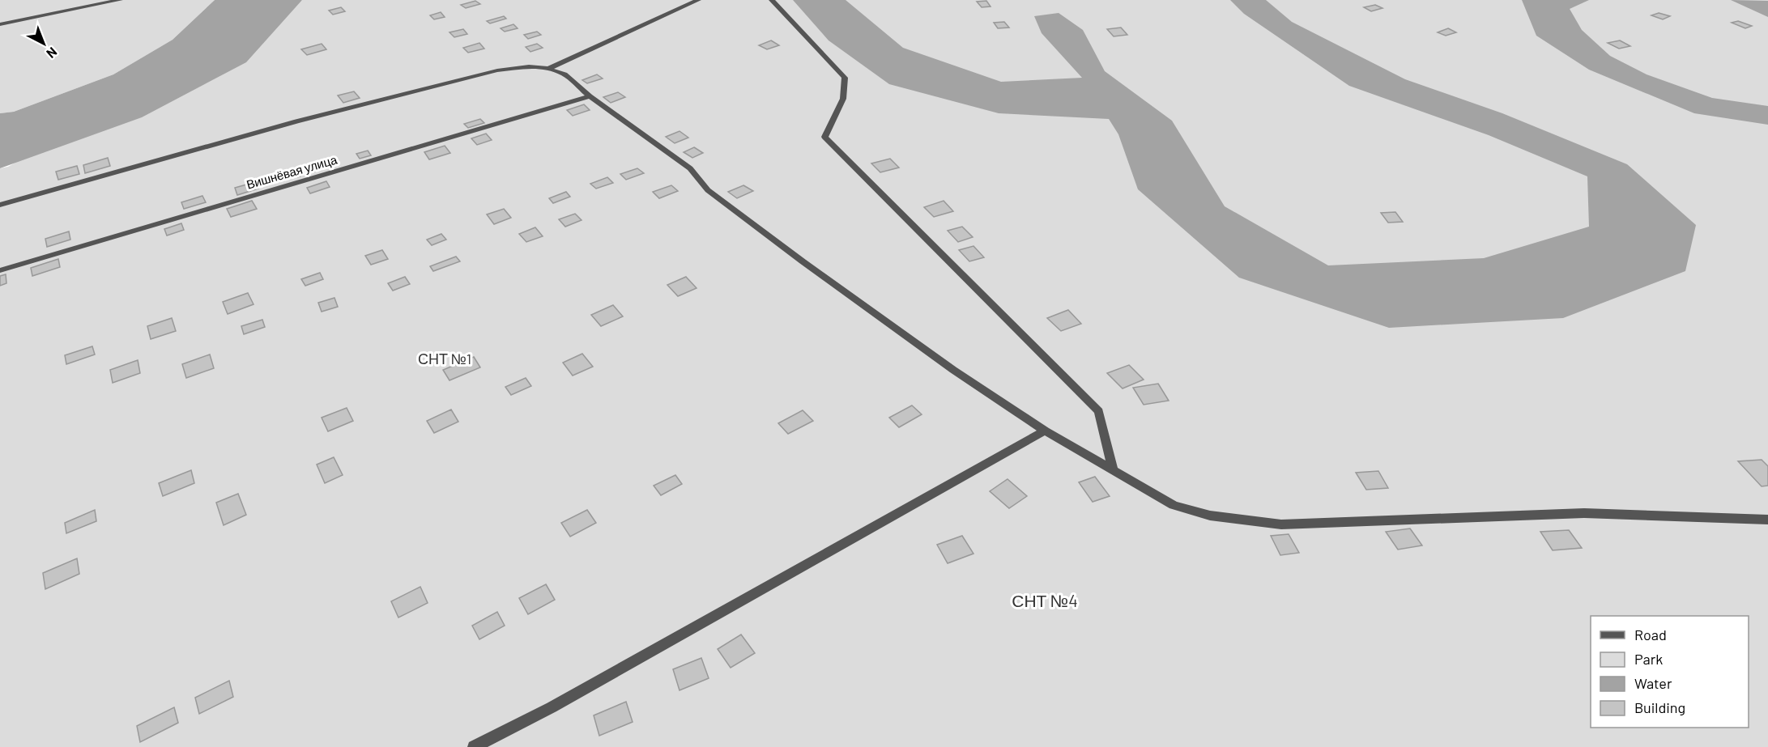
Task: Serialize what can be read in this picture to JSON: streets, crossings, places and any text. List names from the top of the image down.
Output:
{
  "streets": {
    "street": ["Вишнёвая улица"]
  },
  "parks": ["СНТ №1", "СНТ №4"],
  "legend": [
    "Road",
    "Park",
    "Water",
    "Building"
  ],
  "north": "bottom right"
}
